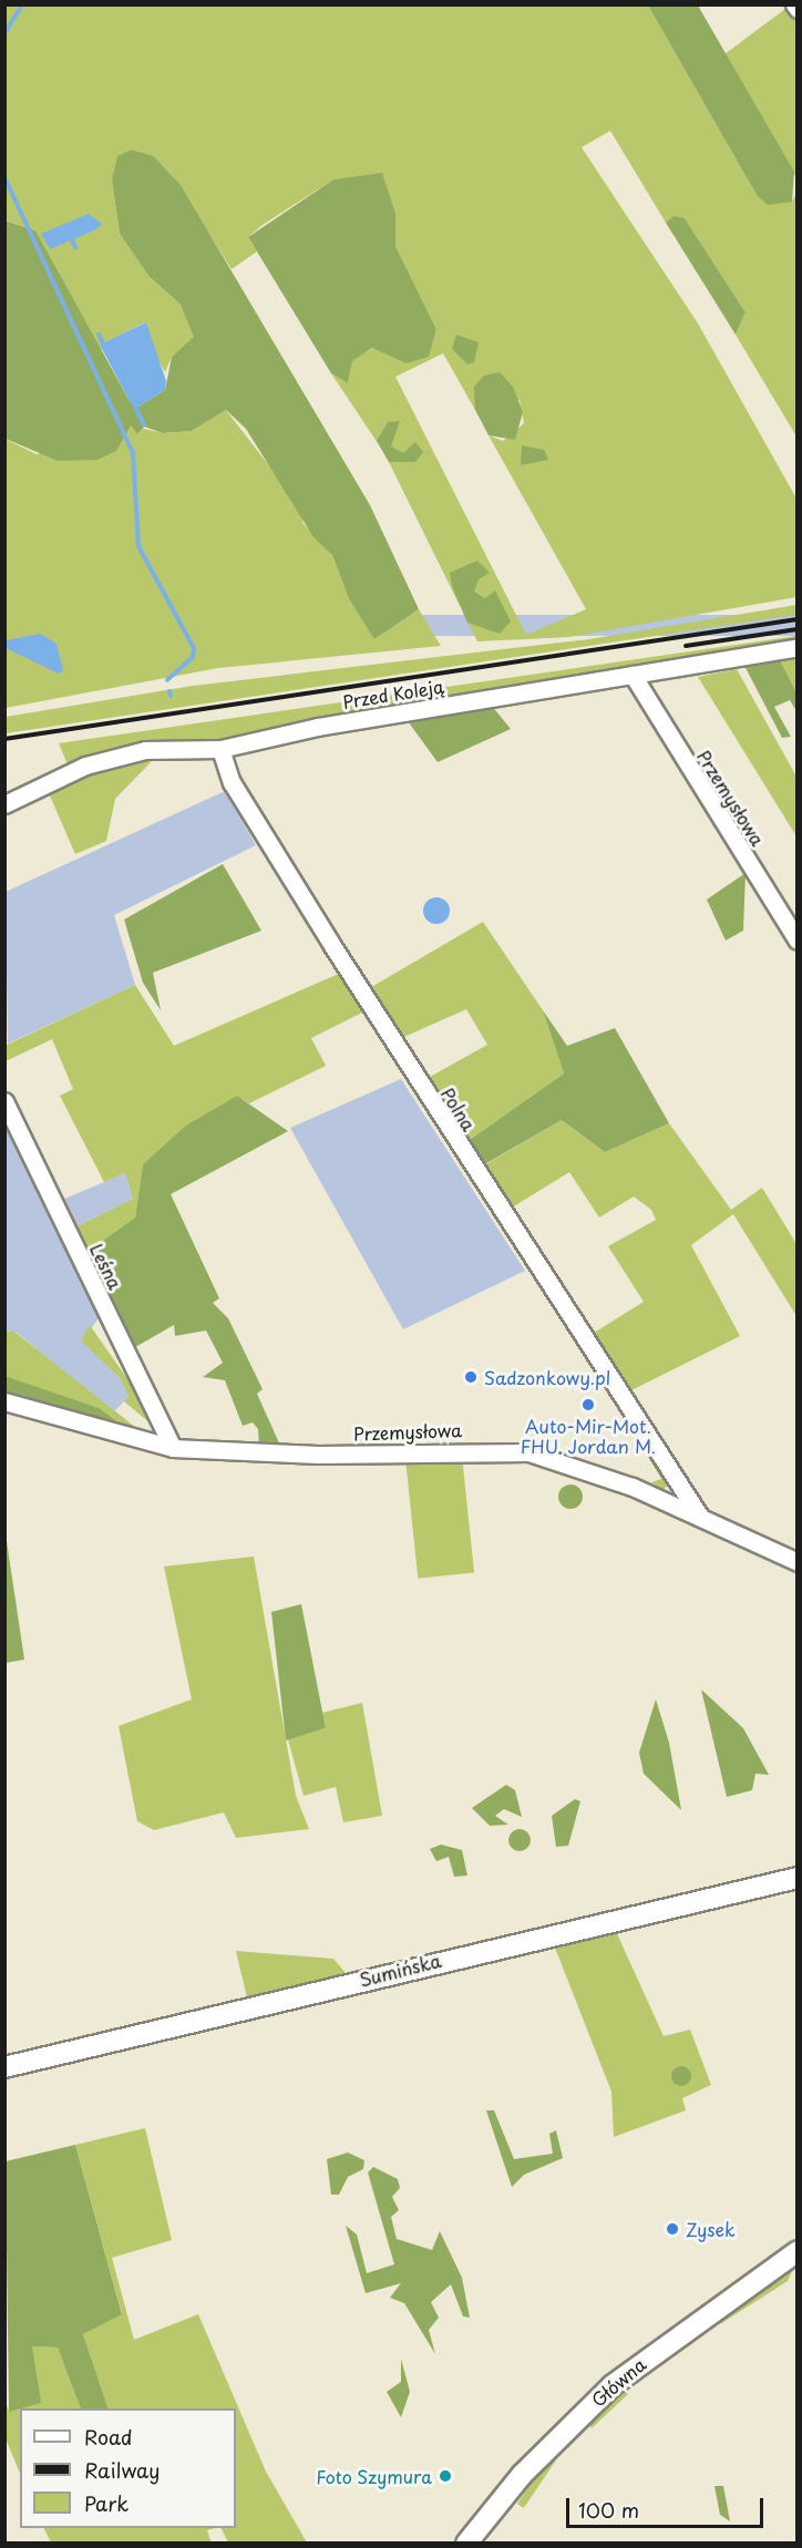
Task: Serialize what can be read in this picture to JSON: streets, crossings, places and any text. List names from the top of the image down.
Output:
{
  "streets": {
    "street": [
      "Przed Koleją",
      "Przemysłowa",
      "Polna",
      "Leśna",
      "Sumińska",
      "Główna"
    ]
  },
  "crossings": [
    ["Przed Koleją", "Przemysłowa"],
    ["Przed Koleją", "Polna"],
    ["Przemysłowa", "Polna"],
    ["Przemysłowa", "Leśna"]
  ],
  "places": [
    "Sadzonkowy.pl",
    "Auto-Mir-Mot. FHU. Jordan M.",
    "Zysek",
    "Foto Szymura"
  ],
  "legend": ["Road", "Railway", "Park"],
  "scale_bar": "100 m"
}
